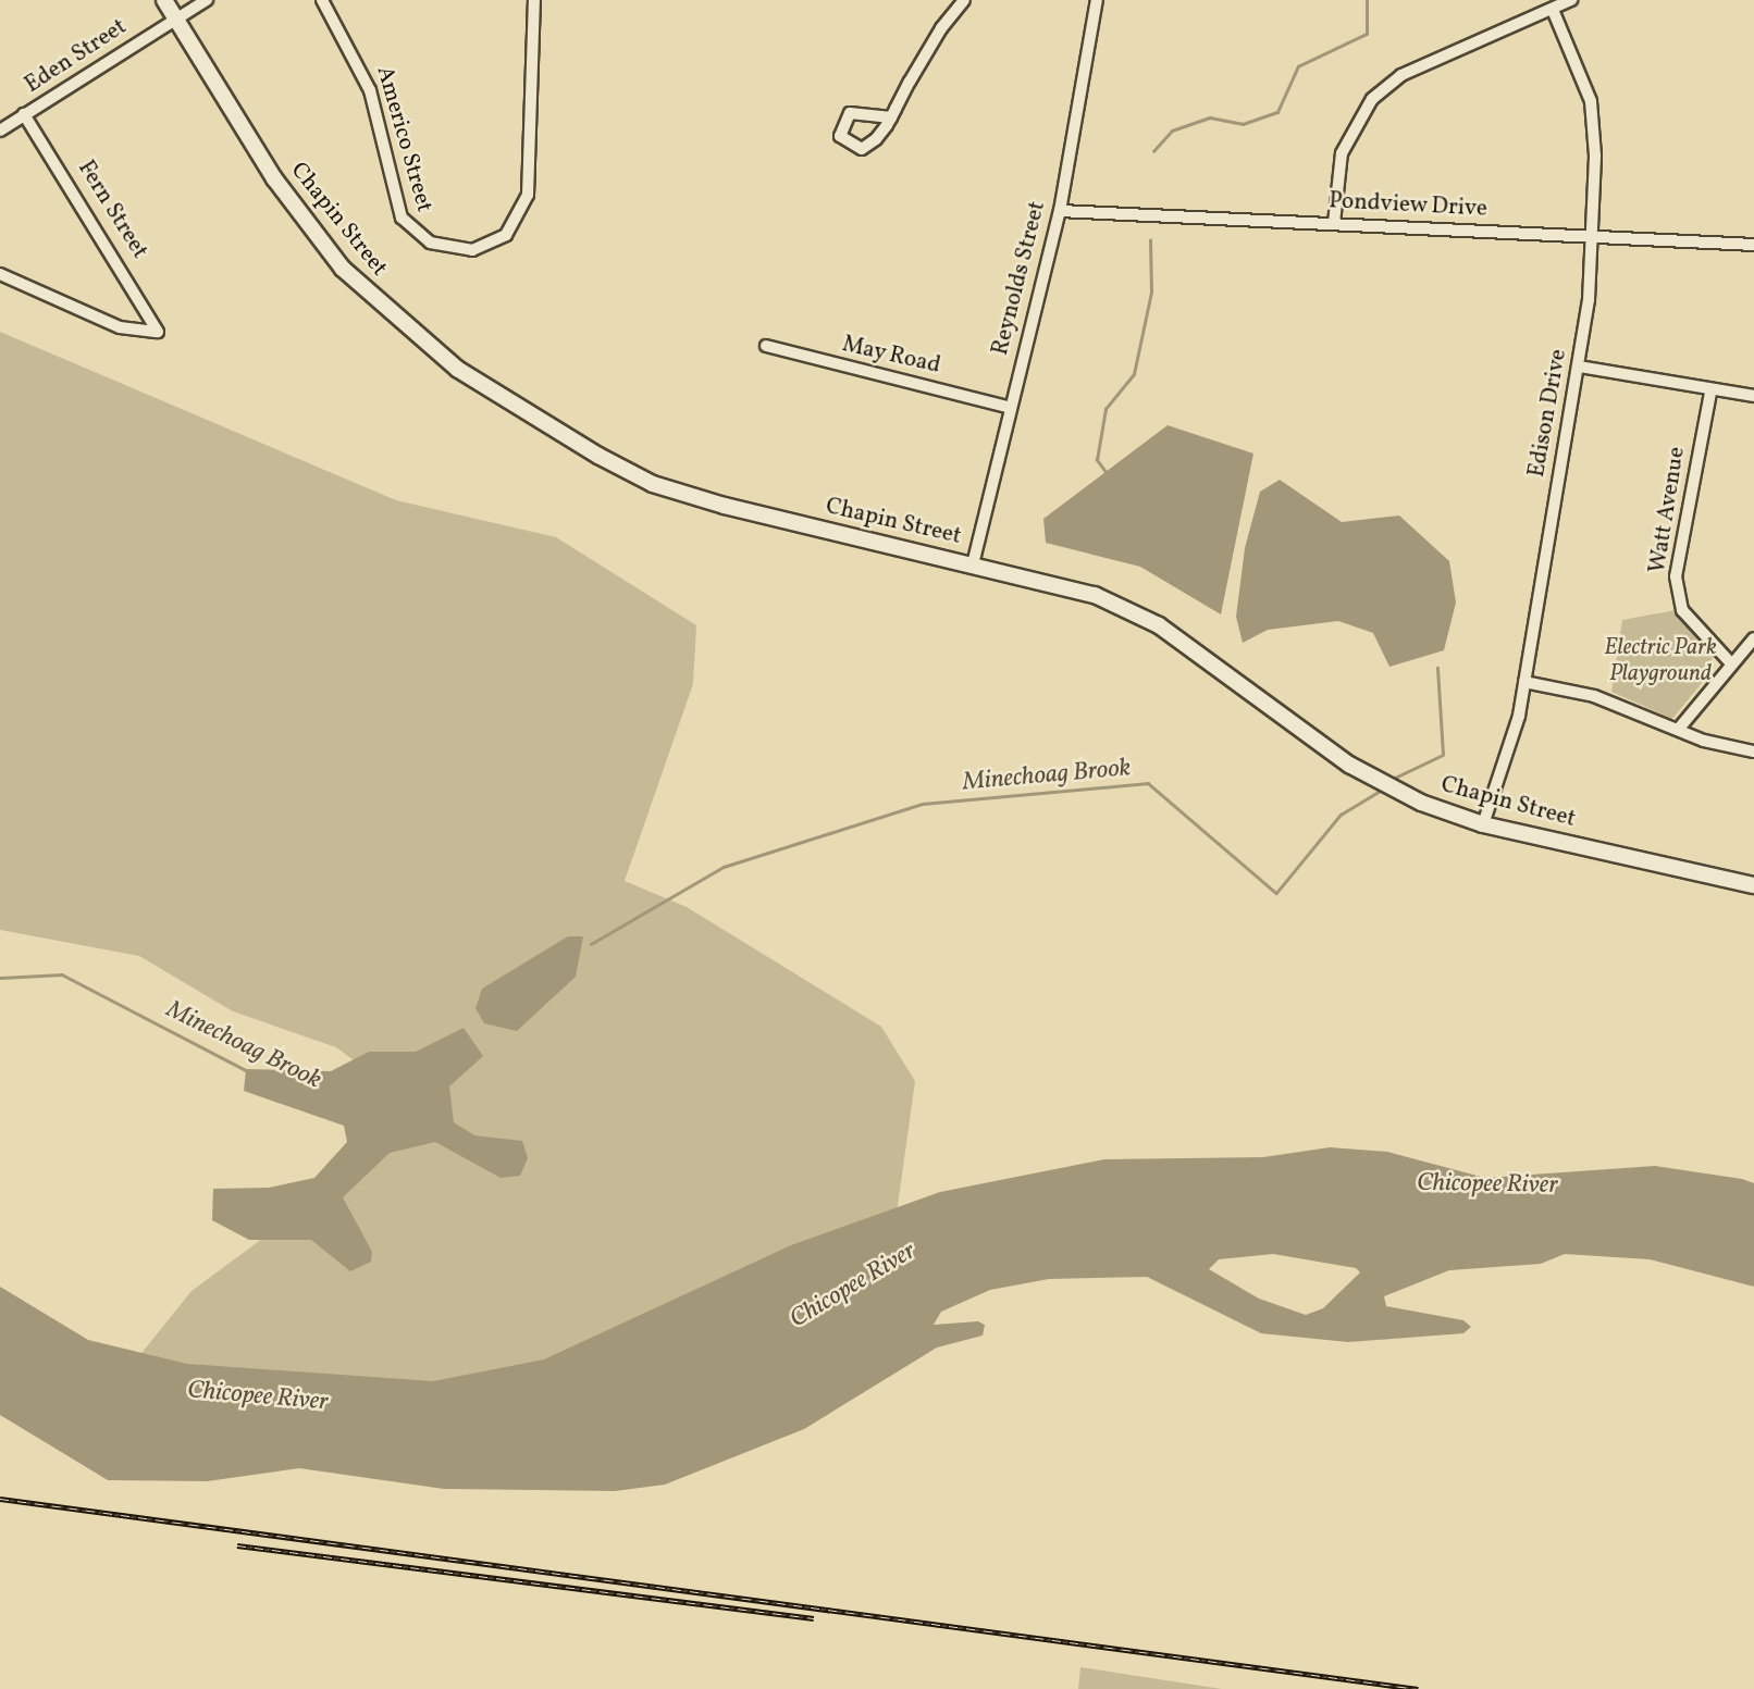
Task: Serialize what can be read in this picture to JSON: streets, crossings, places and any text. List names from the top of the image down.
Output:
{
  "streets": {
    "main road": ["Chapin Street"],
    "street": [
      "Eden Street",
      "Americo Street",
      "Pondview Drive",
      "Fern Street",
      "Reynolds Street",
      "May Road",
      "Edison Drive",
      "Watt Avenue"
    ]
  },
  "crossings": [
    ["Eden Street", "Fern Street"],
    ["Eden Street", "Chapin Street"],
    ["Pondview Drive", "Reynolds Street"],
    ["Pondview Drive", "Edison Drive"],
    ["Chapin Street", "Reynolds Street"],
    ["Chapin Street", "Edison Drive"],
    ["Reynolds Street", "May Road"]
  ],
  "water": ["Minechoag Brook", "Chicopee River"],
  "parks": ["Electric Park Playground"]
}
